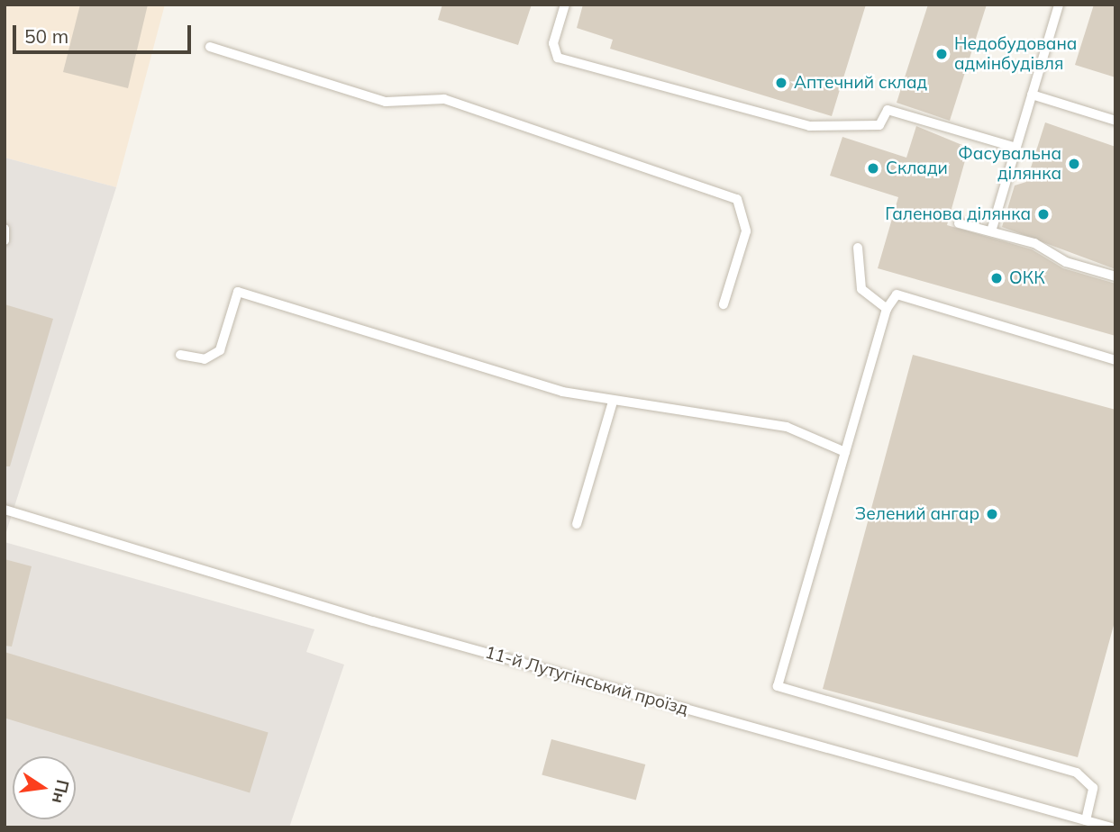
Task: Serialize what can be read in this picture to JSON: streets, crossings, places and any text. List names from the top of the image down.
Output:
{
  "streets": {
    "lane": ["11-й Лутугінський проїзд"]
  },
  "places": [
    "Недобудована адмінбудівля",
    "Аптечний склад",
    "Фасувальна ділянка",
    "Склади",
    "Галенова ділянка",
    "ОКК",
    "Зелений ангар"
  ],
  "scale_bar": "50 m",
  "north": "right"
}
